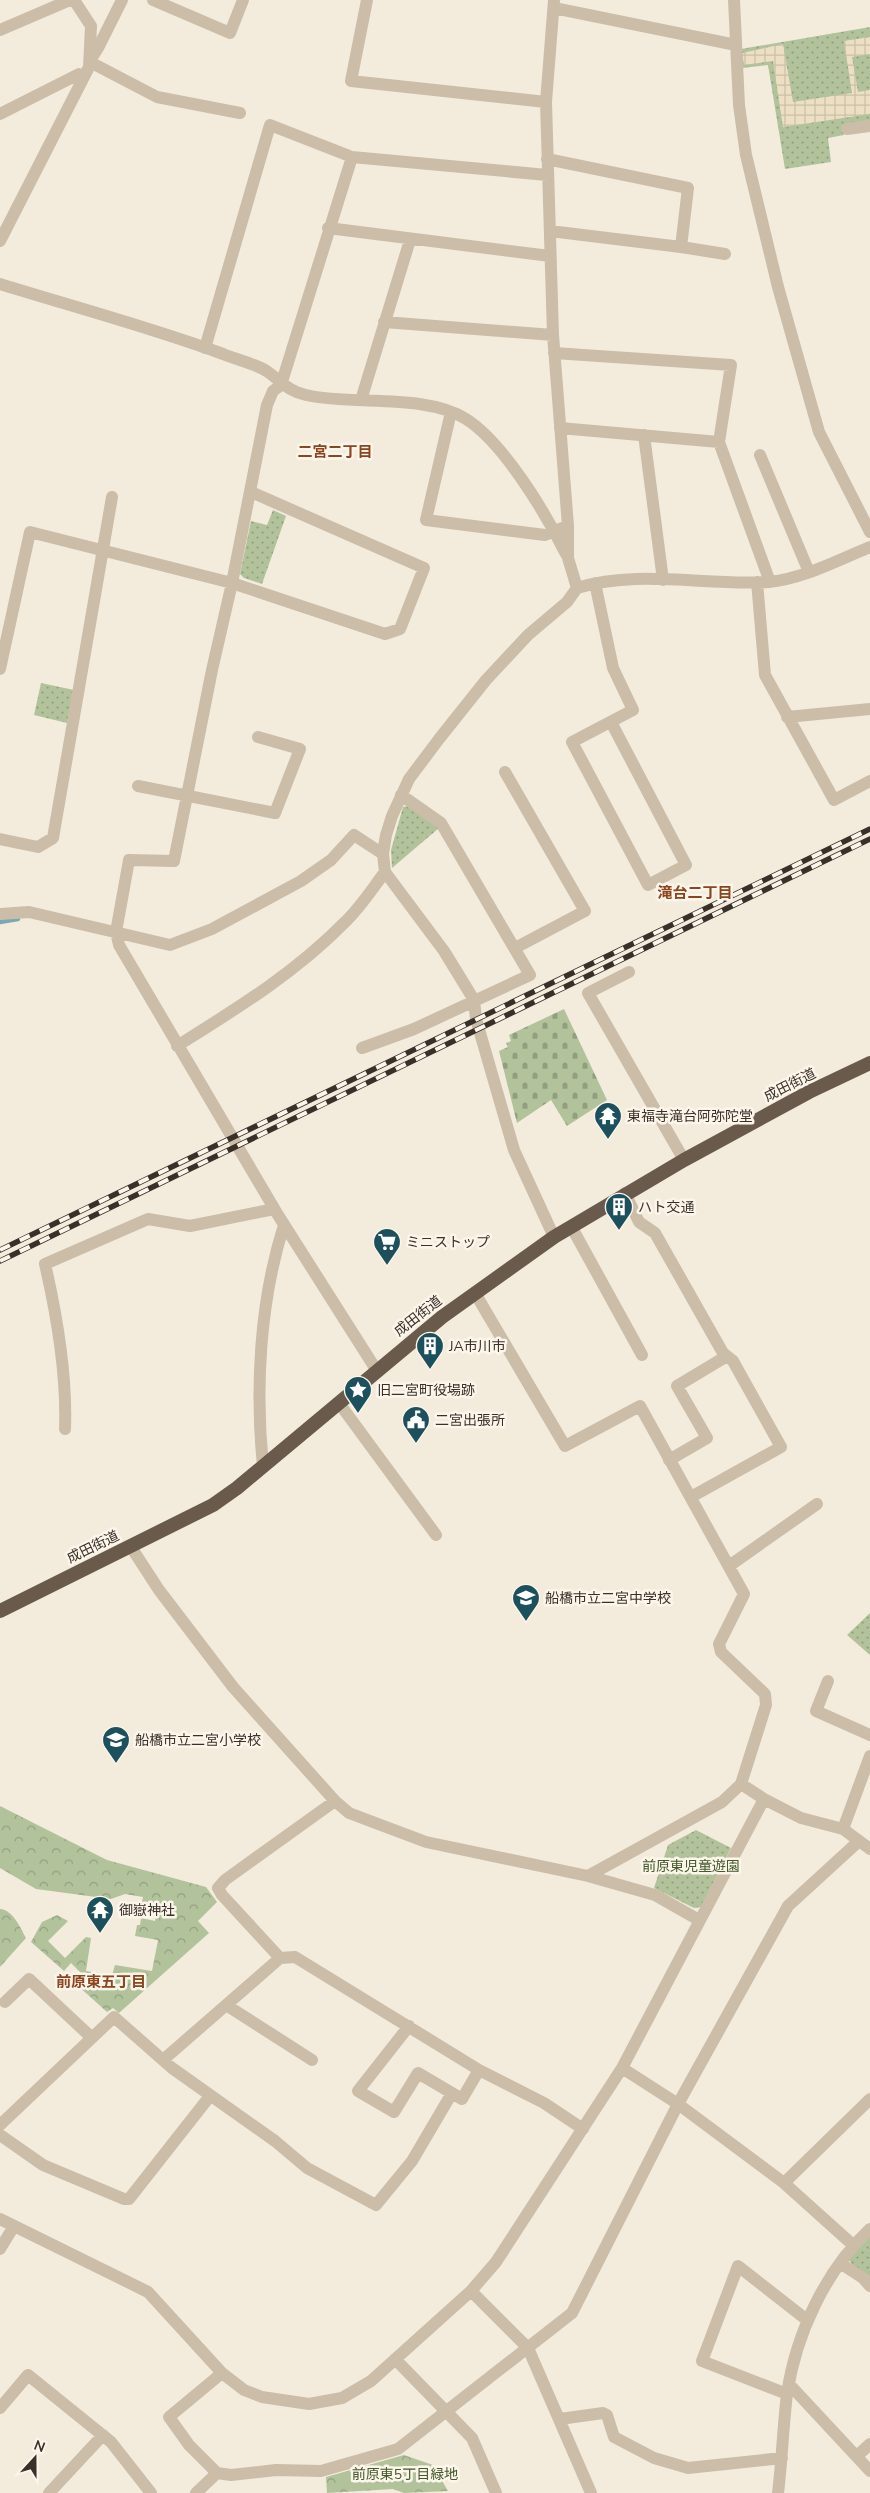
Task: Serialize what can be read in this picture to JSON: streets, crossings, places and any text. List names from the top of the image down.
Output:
{
  "streets": {
    "highway": ["成田街道"]
  },
  "districts": ["二宮二丁目", "滝台二丁目", "前原東五丁目"],
  "parks": ["前原東児童遊園", "前原東5丁目緑地"],
  "places": {
    "temple": ["東福寺滝台阿弥陀堂", "御嶽神社"],
    "building": ["ハト交通", "JA市川市"],
    "supermarket": ["ミニストップ"],
    "place": ["旧二宮町役場跡"],
    "public building": ["二宮出張所"],
    "school or university": ["船橋市立二宮中学校", "船橋市立二宮小学校"]
  },
  "north": "top"
}
